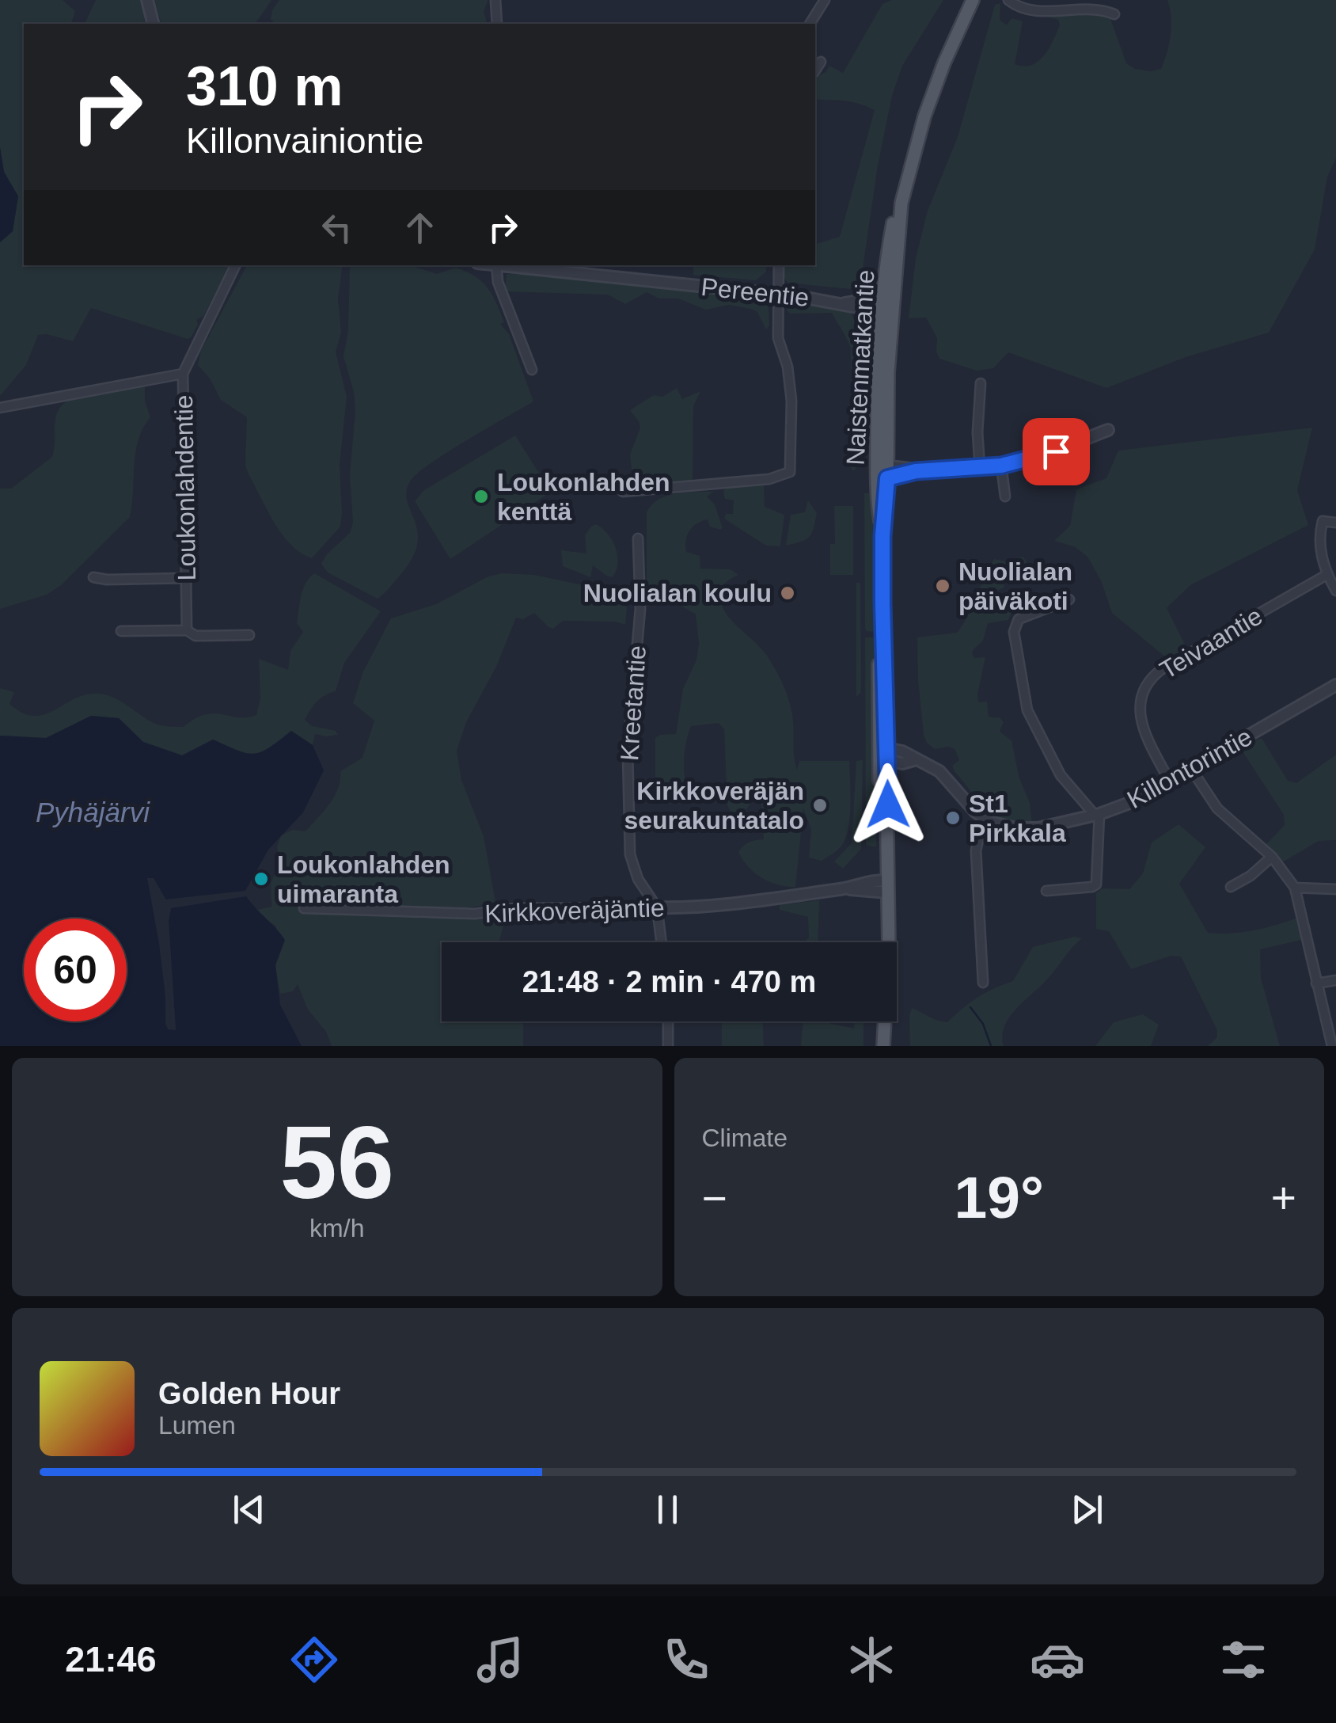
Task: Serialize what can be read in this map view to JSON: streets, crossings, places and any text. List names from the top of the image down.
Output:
{
  "streets": {
    "main road": ["Naistenmatkantie"],
    "street": [
      "Pereentie",
      "Loukonlahdentie",
      "Teivaantie",
      "Kreetantie",
      "Killontorintie",
      "Kirkkoveräjäntie"
    ]
  },
  "crossings": [
    ["Pereentie", "Naistenmatkantie"],
    ["Naistenmatkantie", "Kirkkoveräjäntie"],
    ["Teivaantie", "Killontorintie"],
    ["Kreetantie", "Kirkkoveräjäntie"]
  ],
  "water": ["Pyhäjärvi"],
  "places": [
    "Loukonlahden kenttä",
    "Nuolialan päiväkoti",
    "Nuolialan koulu",
    "Kirkkoveräjän seurakuntatalo",
    "St1 Pirkkala",
    "Loukonlahden uimaranta"
  ],
  "page": {
    "turn": ["310 m", "Killonvainiontie"],
    "limit": "60",
    "trip": "21:48 · 2 min · 470 m",
    "tile": [
      ["56", "km/h"],
      "Climate"
    ],
    "heat": ["−", "19°", "+"],
    "song": ["Golden Hour", "Lumen"],
    "tabs": "21:46"
  }
}
